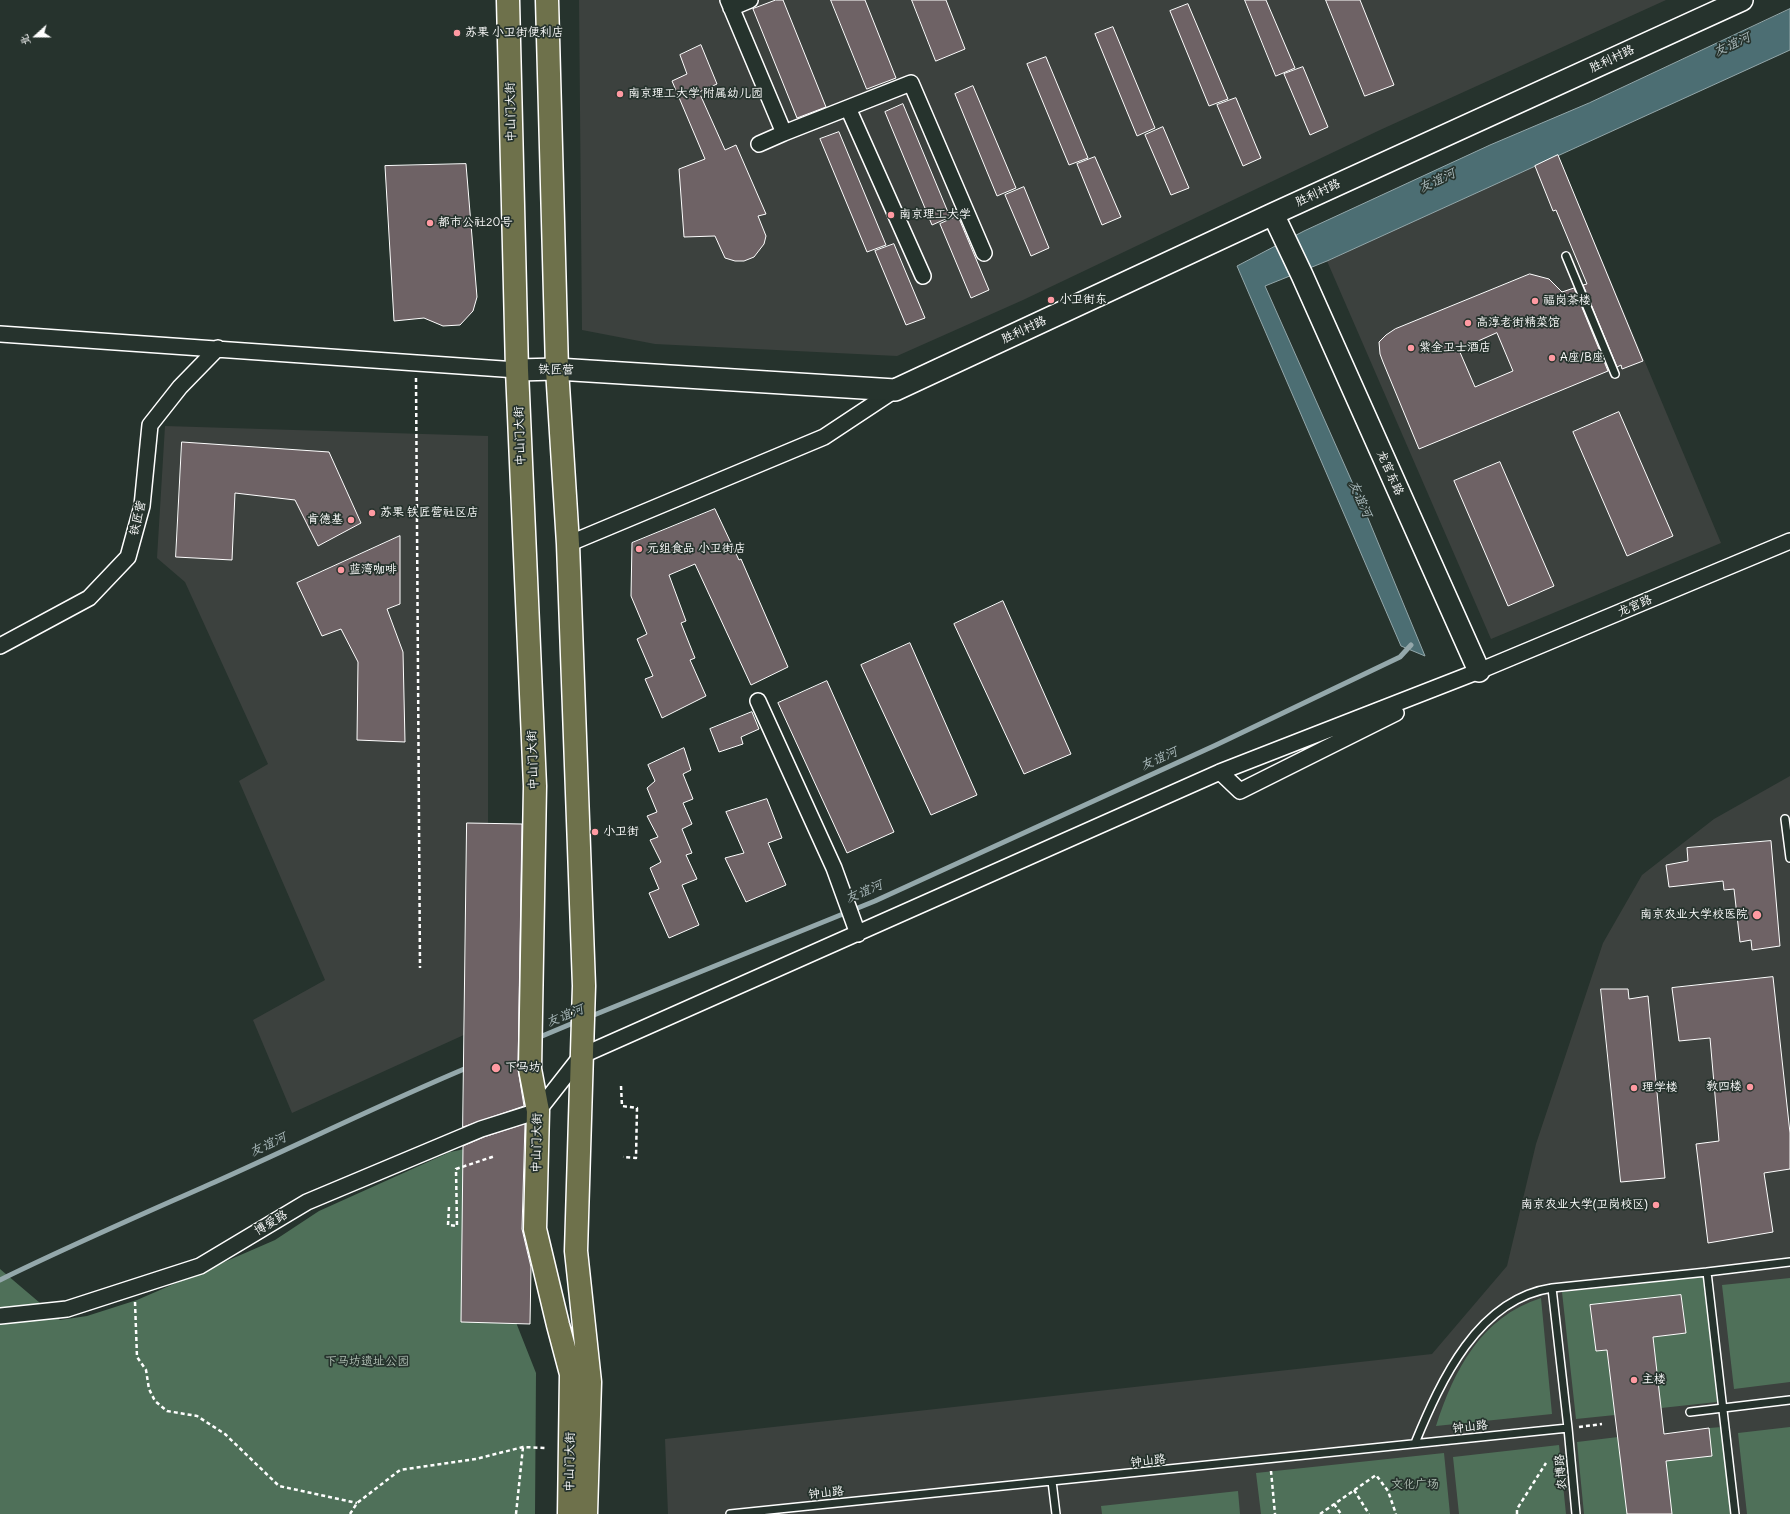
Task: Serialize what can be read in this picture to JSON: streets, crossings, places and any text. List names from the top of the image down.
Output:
{
  "streets": {
    "main road": ["中山门大街"],
    "street": [
      "胜利村路",
      "铁匠营",
      "龙宫东路",
      "龙宫路",
      "博爱路"
    ],
    "lane": ["钟山路", "农博路"]
  },
  "crossings": [
    ["胜利村路", "铁匠营"],
    ["胜利村路", "龙宫东路"],
    ["中山门大街", "铁匠营"],
    ["中山门大街", "博爱路"],
    ["龙宫东路", "龙宫路"],
    ["钟山路", "农博路"]
  ],
  "water": ["友谊河"],
  "parks": ["下马坊遗址公园", "文化广场"],
  "places": [
    "苏果 小卫街便利店",
    "南京理工大学 附属幼儿园",
    "南京理工大学",
    "都市公社20号",
    "小卫街东",
    "福岗茶楼",
    "高淳老街精菜馆",
    "紫金卫士酒店",
    "A座/B座",
    "苏果 铁匠营社区店",
    "肯德基",
    "元组食品 小卫街店",
    "蓝湾咖啡",
    "小卫街",
    "南京农业大学校医院",
    "下马坊",
    "教四楼",
    "理学楼",
    "南京农业大学(卫岗校区)",
    "主楼"
  ],
  "north": "left"
}
